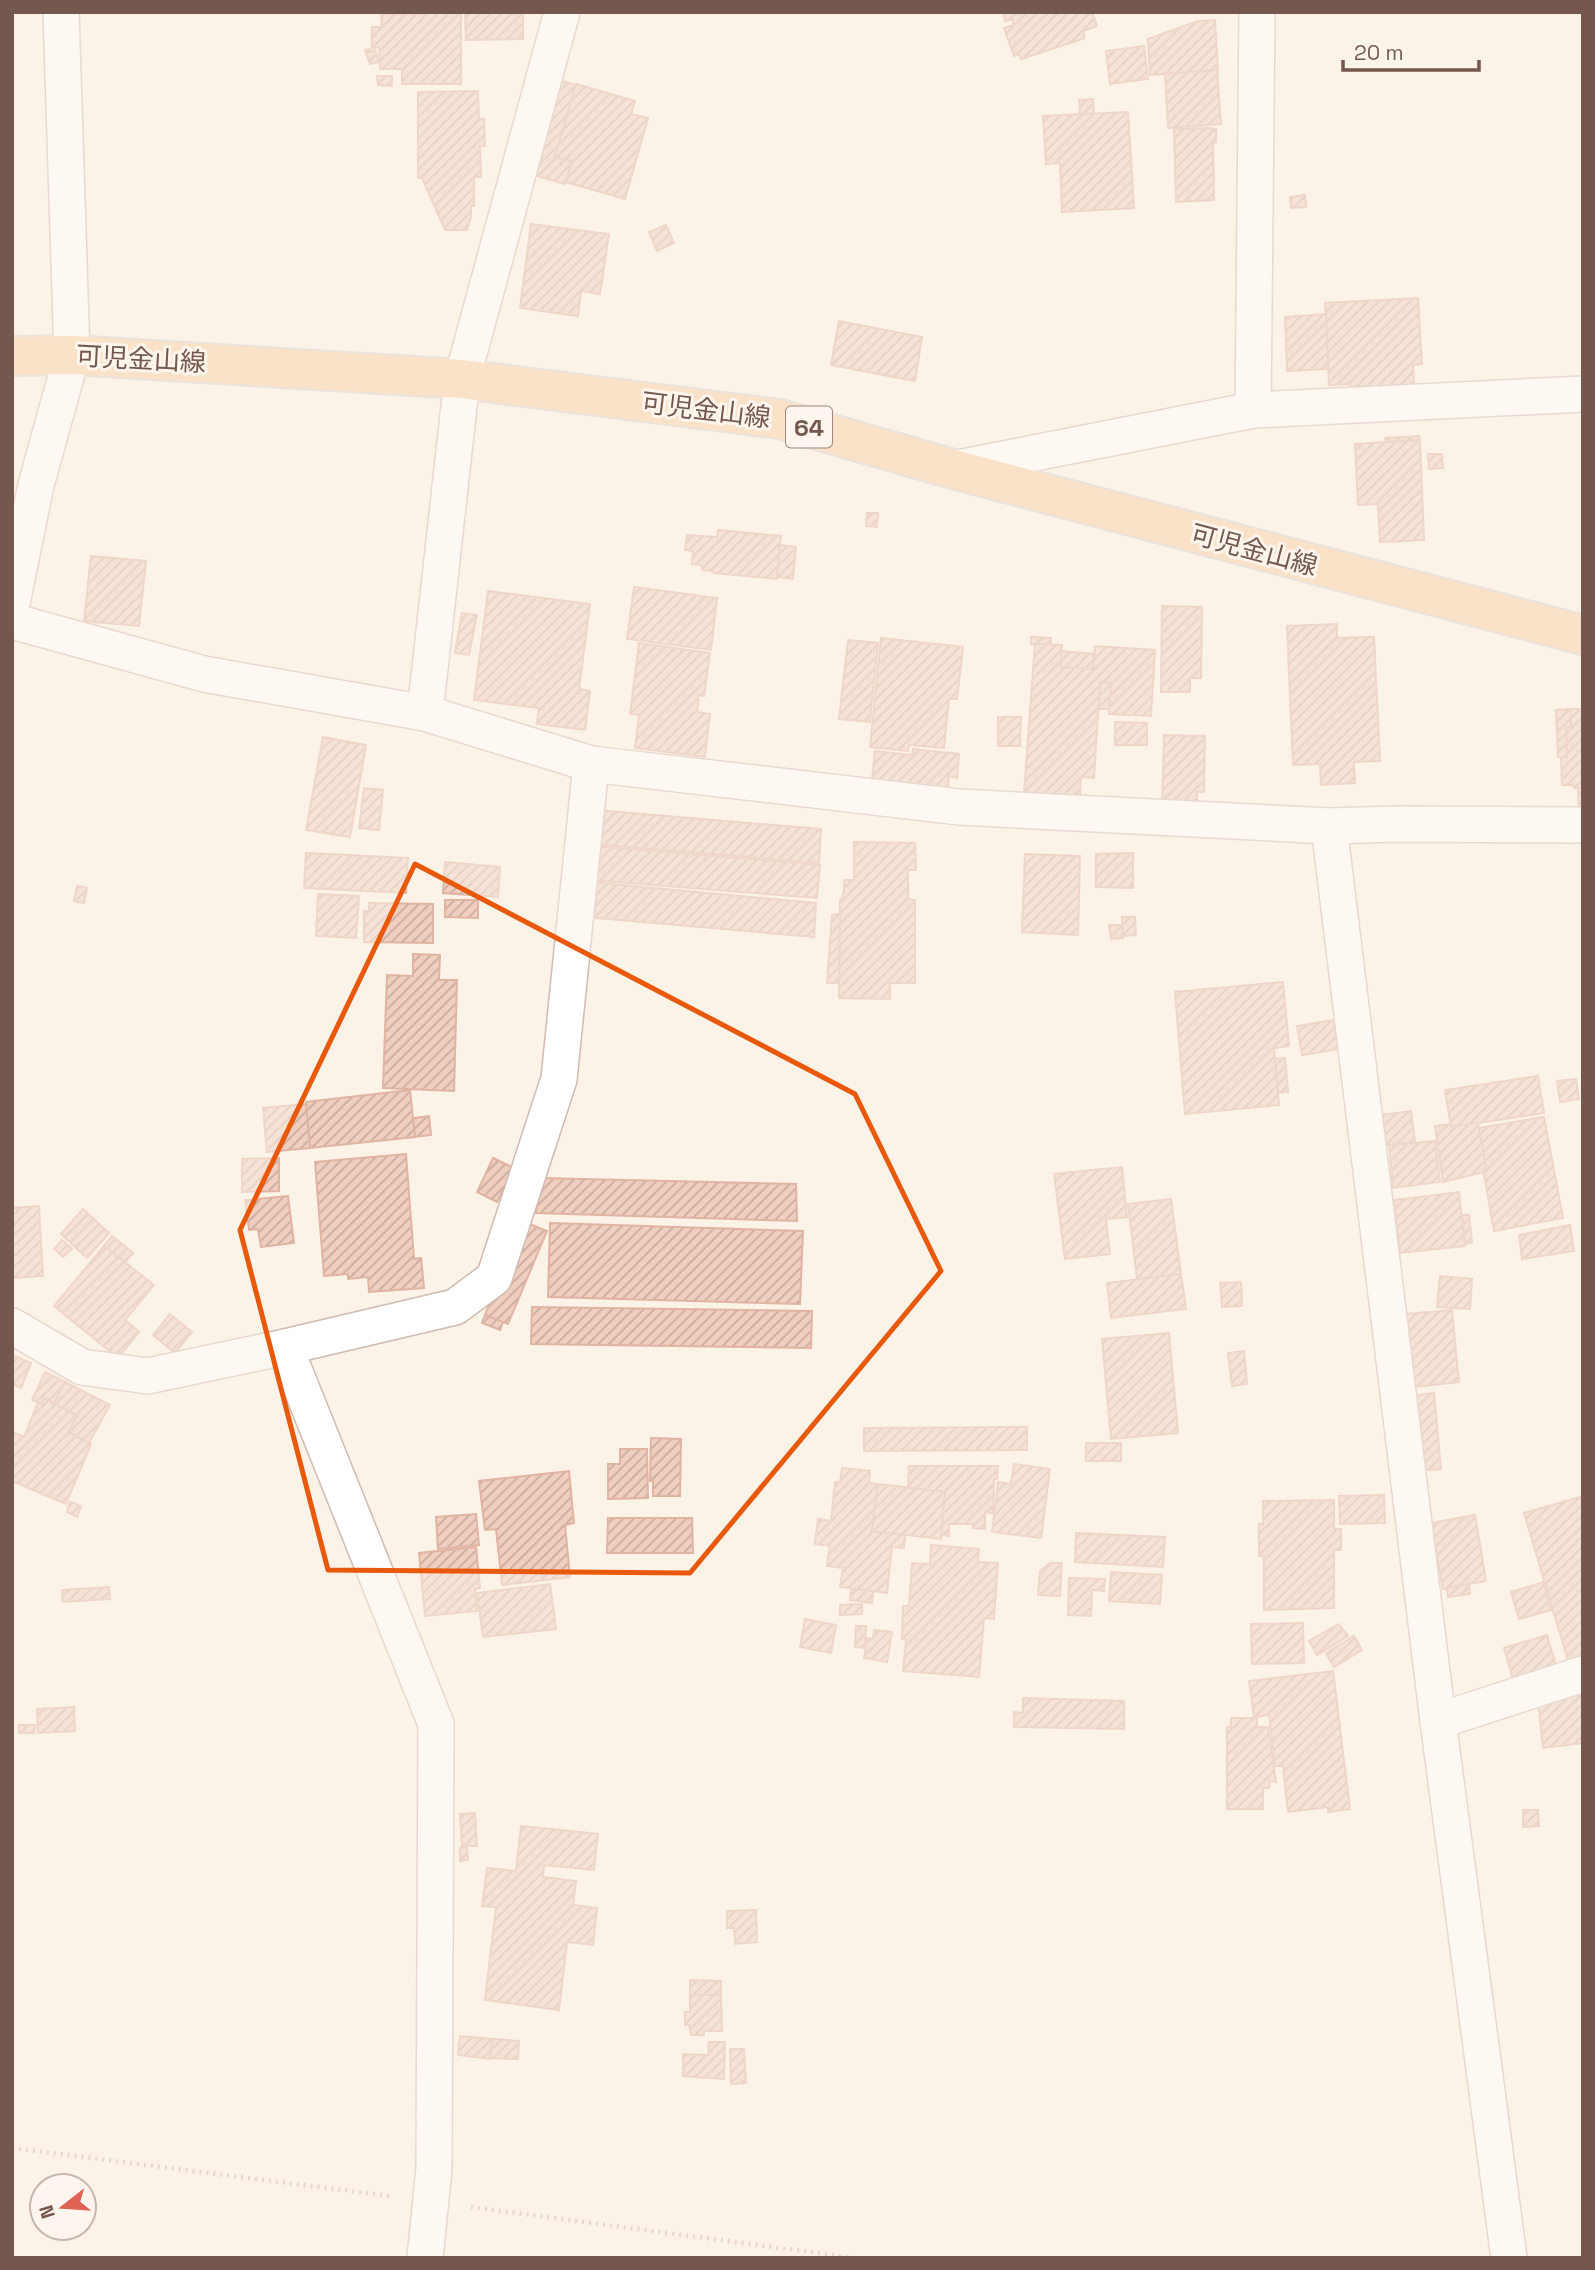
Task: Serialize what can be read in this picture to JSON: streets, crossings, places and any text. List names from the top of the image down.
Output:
{
  "streets": {
    "main road": ["可児金山線", "64"]
  },
  "scale_bar": "20 m",
  "north": "left"
}
